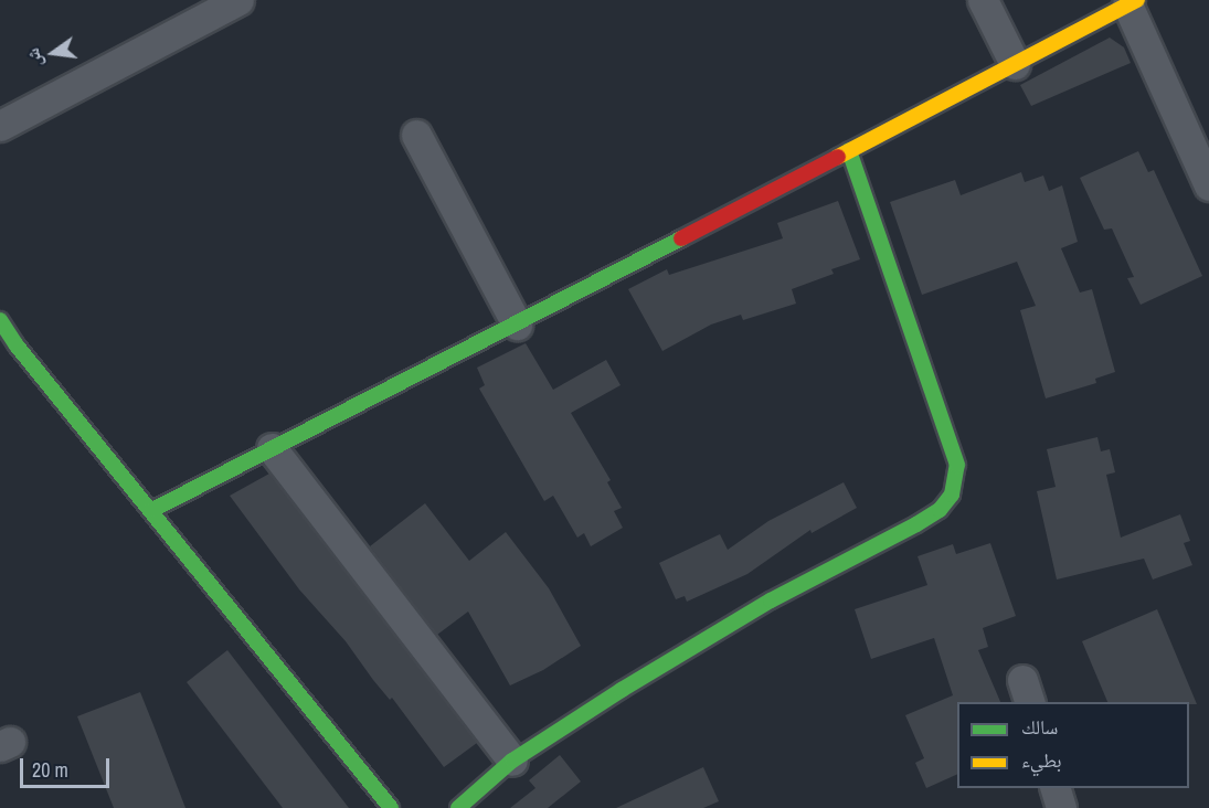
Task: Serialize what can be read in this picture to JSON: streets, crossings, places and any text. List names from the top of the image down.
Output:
{
  "legend": ["سالك", "بطيء"],
  "scale_bar": "20 m",
  "north": "left"
}
